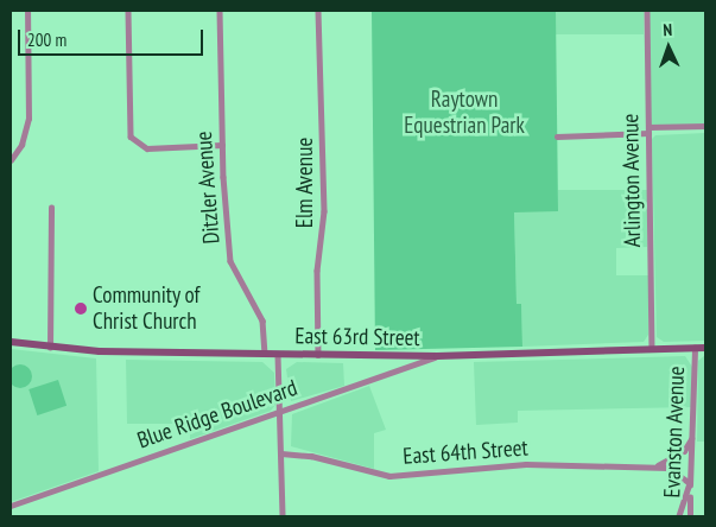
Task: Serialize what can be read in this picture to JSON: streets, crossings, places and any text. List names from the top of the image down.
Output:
{
  "streets": {
    "main road": ["East 63rd Street"],
    "street": [
      "Arlington Avenue",
      "Elm Avenue",
      "Ditzler Avenue",
      "Blue Ridge Boulevard",
      "Evanston Avenue",
      "East 64th Street"
    ]
  },
  "crossings": [
    ["Arlington Avenue", "East 63rd Street"],
    ["Elm Avenue", "East 63rd Street"],
    ["Ditzler Avenue", "East 63rd Street"],
    ["East 63rd Street", "Blue Ridge Boulevard"],
    ["East 63rd Street", "Evanston Avenue"],
    ["Evanston Avenue", "East 64th Street"]
  ],
  "parks": ["Raytown Equestrian Park"],
  "places": ["Community of Christ Church"],
  "scale_bar": "200 m",
  "north": "top"
}
